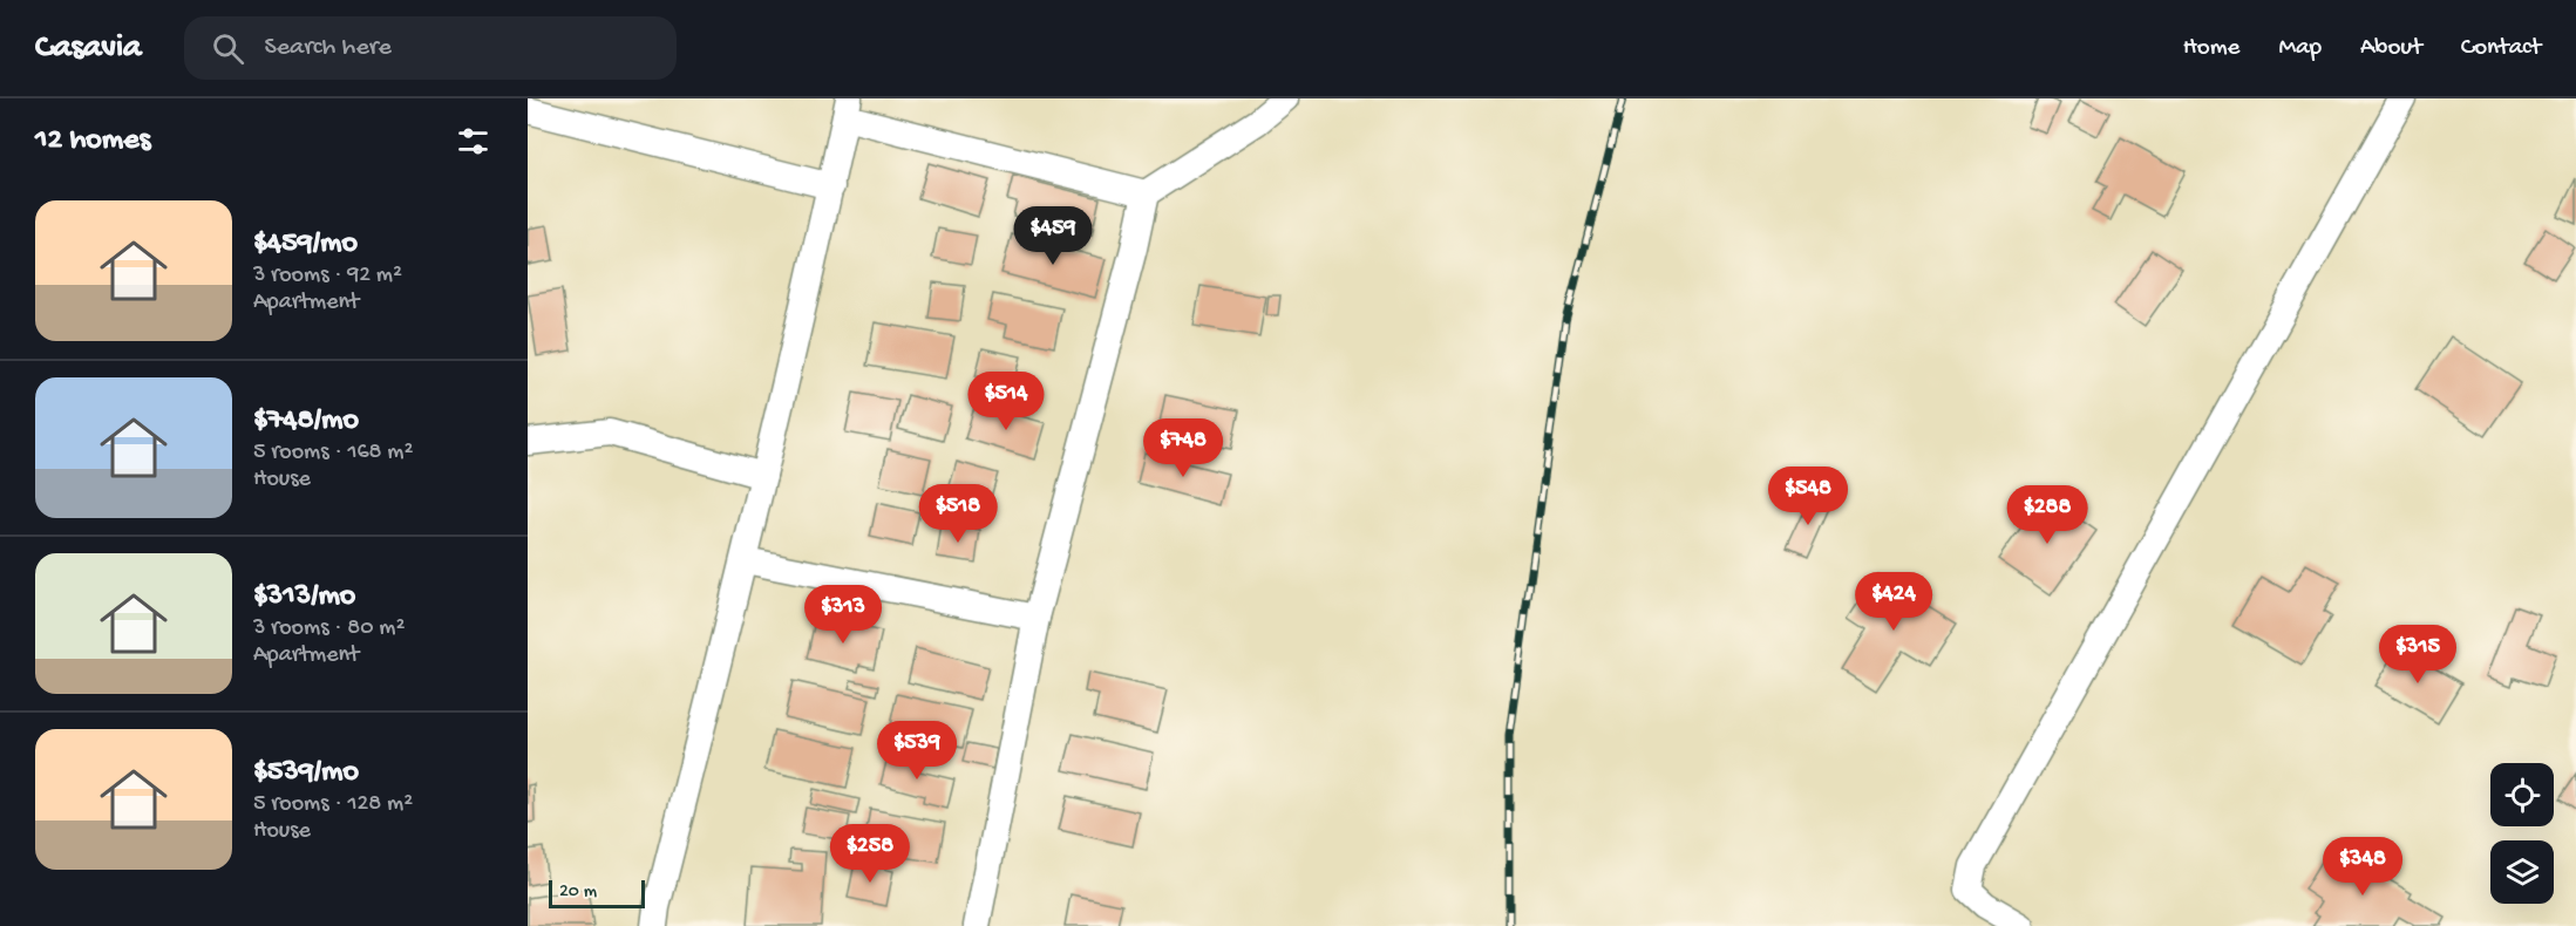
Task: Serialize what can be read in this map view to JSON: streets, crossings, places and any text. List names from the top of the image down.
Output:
{
  "scale_bar": "20 m",
  "page": {
    "header": "Casavia",
    "search": "Search here",
    "nav": [
      "Home",
      "Map",
      "About",
      "Contact"
    ],
    "heading": "12 homes",
    "list": [
      {
        "name": "$459/mo",
        "note": "3 rooms · 92 m² · Apartment"
      },
      {
        "name": "$748/mo",
        "note": "5 rooms · 168 m² · House"
      },
      {
        "name": "$313/mo",
        "note": "3 rooms · 80 m² · Apartment"
      },
      {
        "name": "$539/mo",
        "note": "5 rooms · 128 m² · House"
      }
    ],
    "price": [
      "$459",
      "$514",
      "$748",
      "$548",
      "$518",
      "$288",
      "$424",
      "$313",
      "$315",
      "$539",
      "$258",
      "$348"
    ],
    "scale": "20 m"
  }
}
